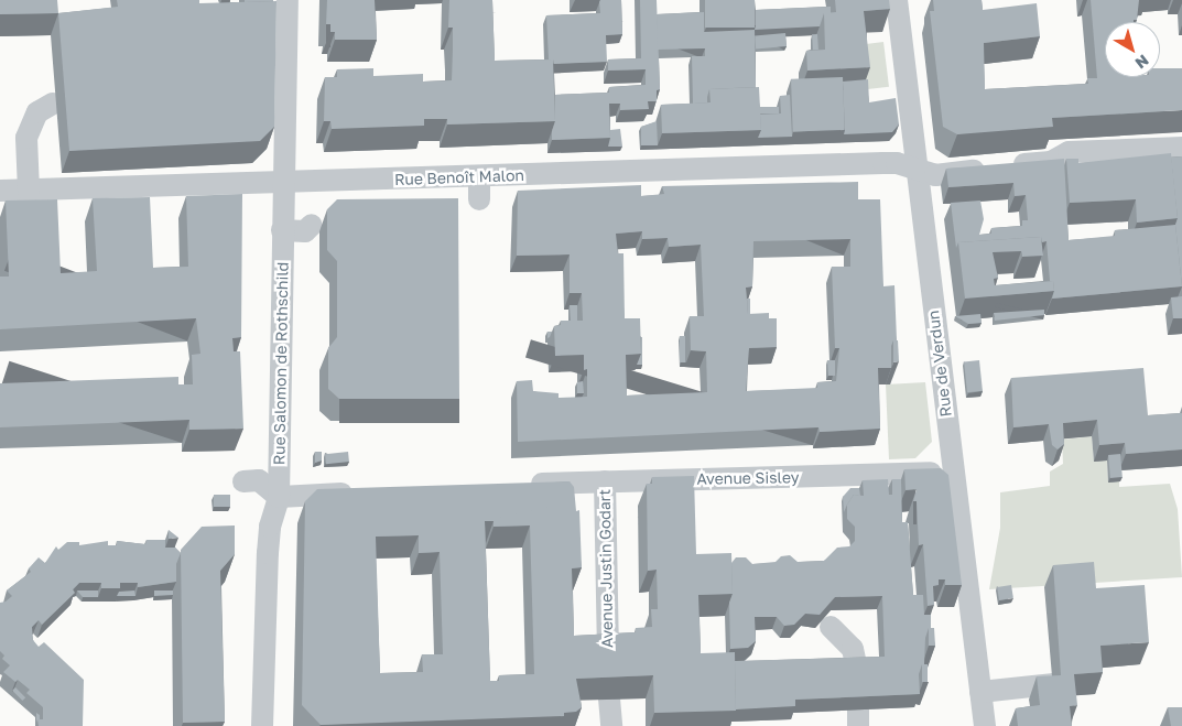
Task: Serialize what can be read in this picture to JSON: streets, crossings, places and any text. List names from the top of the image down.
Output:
{
  "streets": {
    "street": [
      "Rue Benoît Malon",
      "Rue Salomon de Rothschild",
      "Rue de Verdun",
      "Avenue Sisley",
      "Avenue Justin Godart"
    ]
  },
  "crossings": [
    ["Rue Benoît Malon", "Rue Salomon de Rothschild"],
    ["Rue Benoît Malon", "Rue de Verdun"],
    ["Rue de Verdun", "Avenue Sisley"],
    ["Avenue Sisley", "Avenue Justin Godart"]
  ],
  "north": "bottom right"
}
